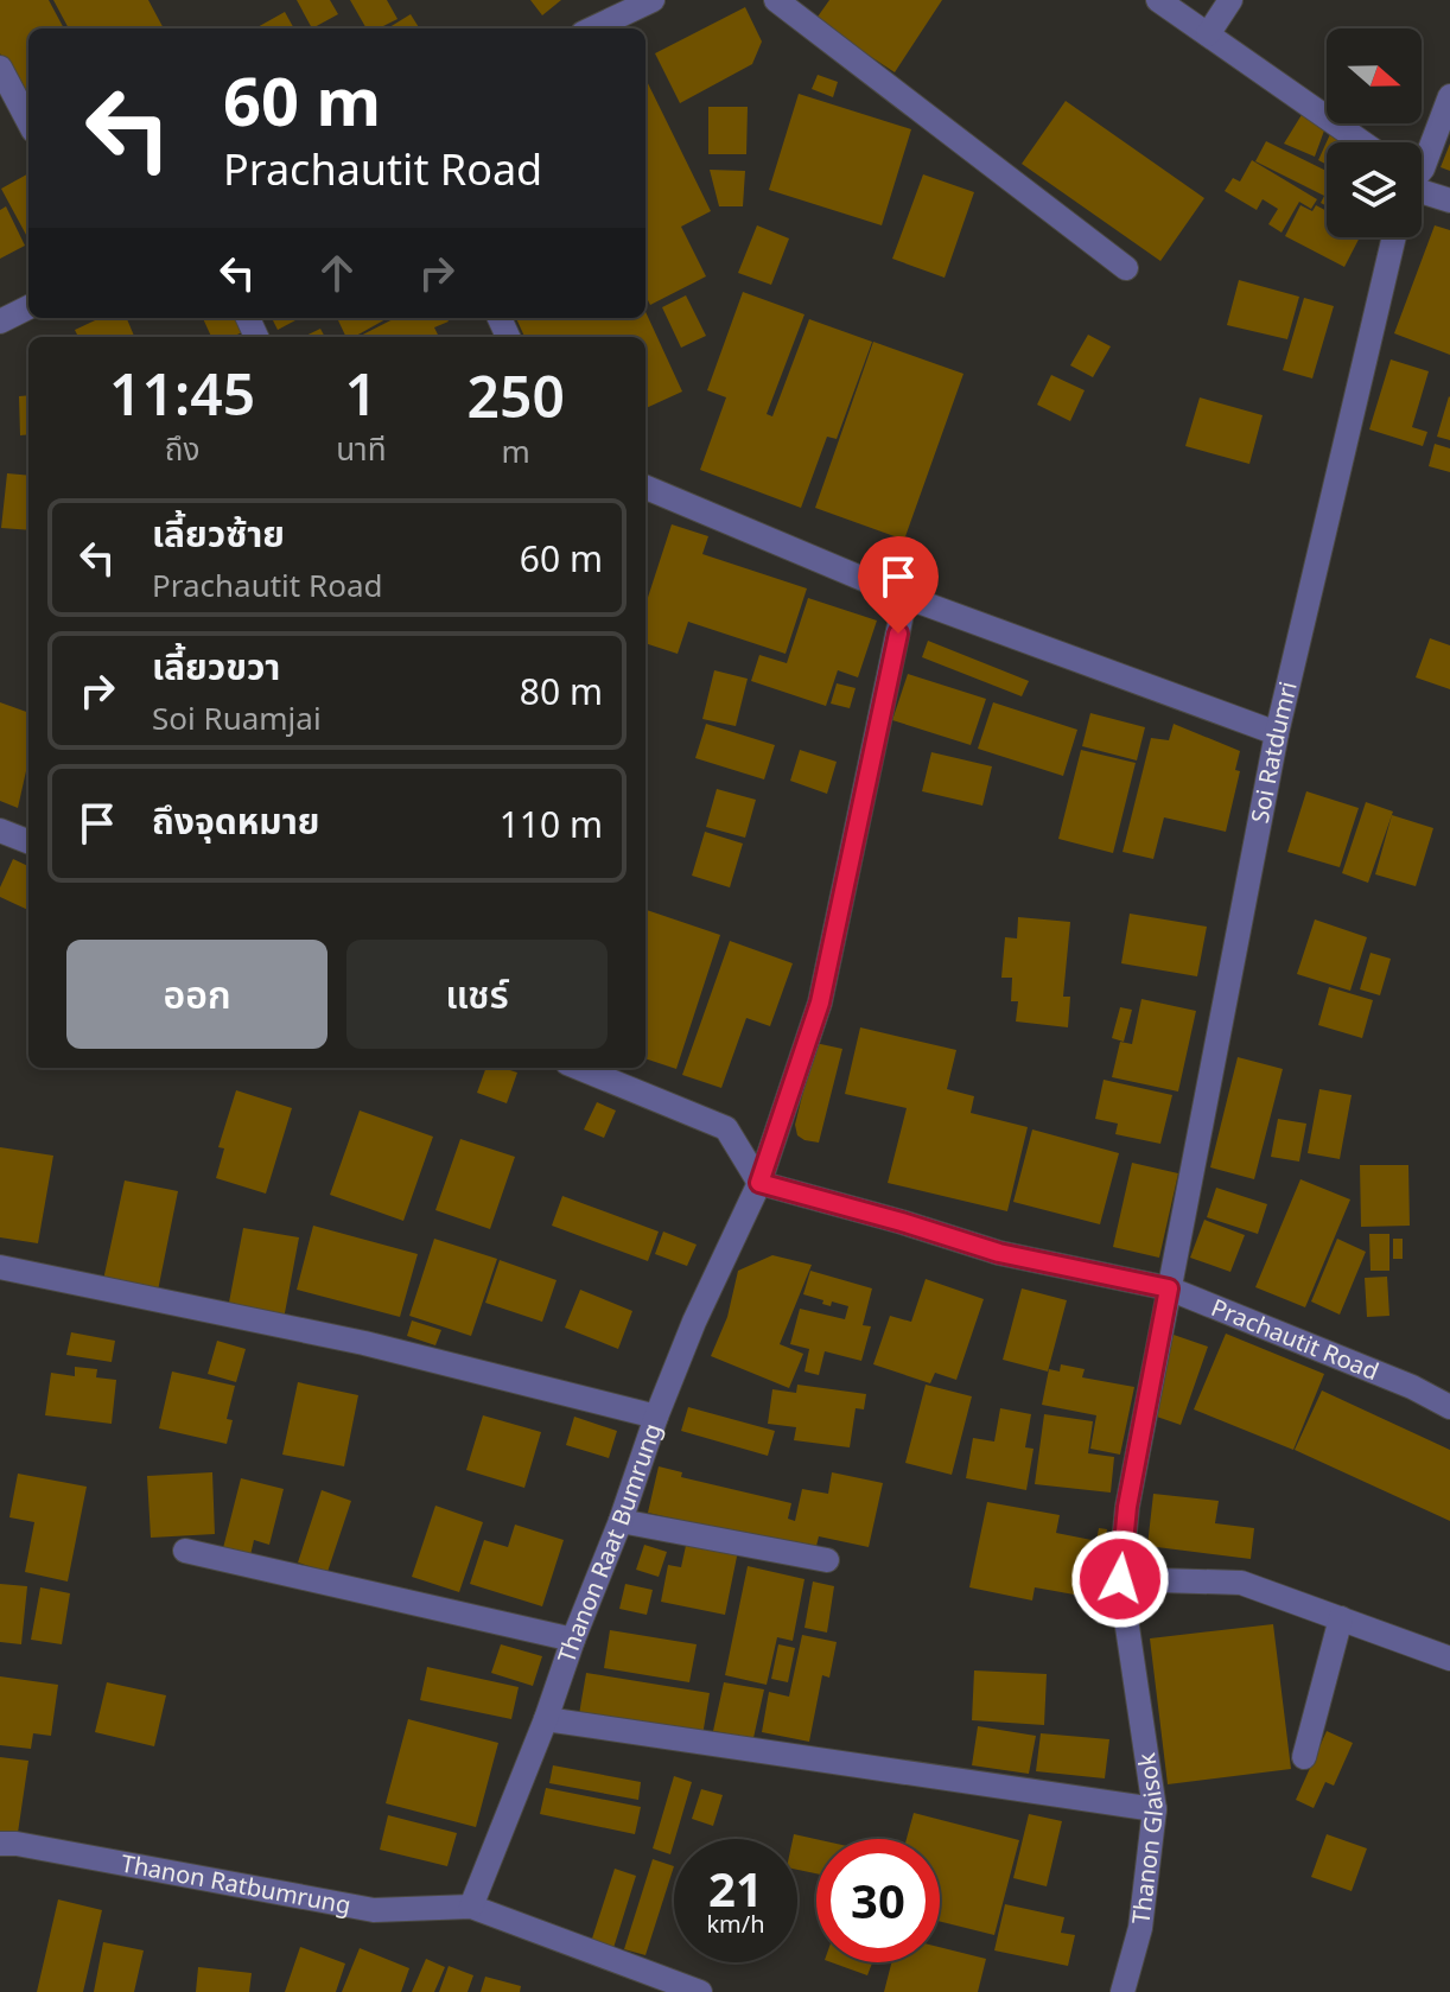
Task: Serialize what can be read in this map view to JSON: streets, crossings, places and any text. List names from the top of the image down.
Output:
{
  "streets": {
    "street": [
      "Soi Ratdumri",
      "Prachautit Road",
      "Thanon Raat Bumrung",
      "Thanon Glaisok",
      "Thanon Ratbumrung"
    ]
  },
  "crossings": [
    ["Soi Ratdumri", "Prachautit Road"],
    ["Soi Ratdumri", "Thanon Glaisok"],
    ["Prachautit Road", "Thanon Raat Bumrung"],
    ["Prachautit Road", "Thanon Glaisok"],
    ["Thanon Raat Bumrung", "Thanon Ratbumrung"]
  ],
  "north": "right",
  "page": {
    "turn": ["60 m", "Prachautit Road"],
    "eta": [
      "11:45",
      "ถึง",
      "1",
      "นาที",
      "250",
      "m"
    ],
    "list": [
      {
        "name": "เลี้ยวซ้าย",
        "note": "Prachautit Road",
        "value": "60 m"
      },
      {
        "name": "เลี้ยวขวา",
        "note": "Soi Ruamjai",
        "value": "80 m"
      },
      {
        "name": "ถึงจุดหมาย",
        "value": "110 m"
      }
    ],
    "buttons": ["ออก", "แชร์"],
    "speed": "21 km/h",
    "limit": "30"
  }
}
